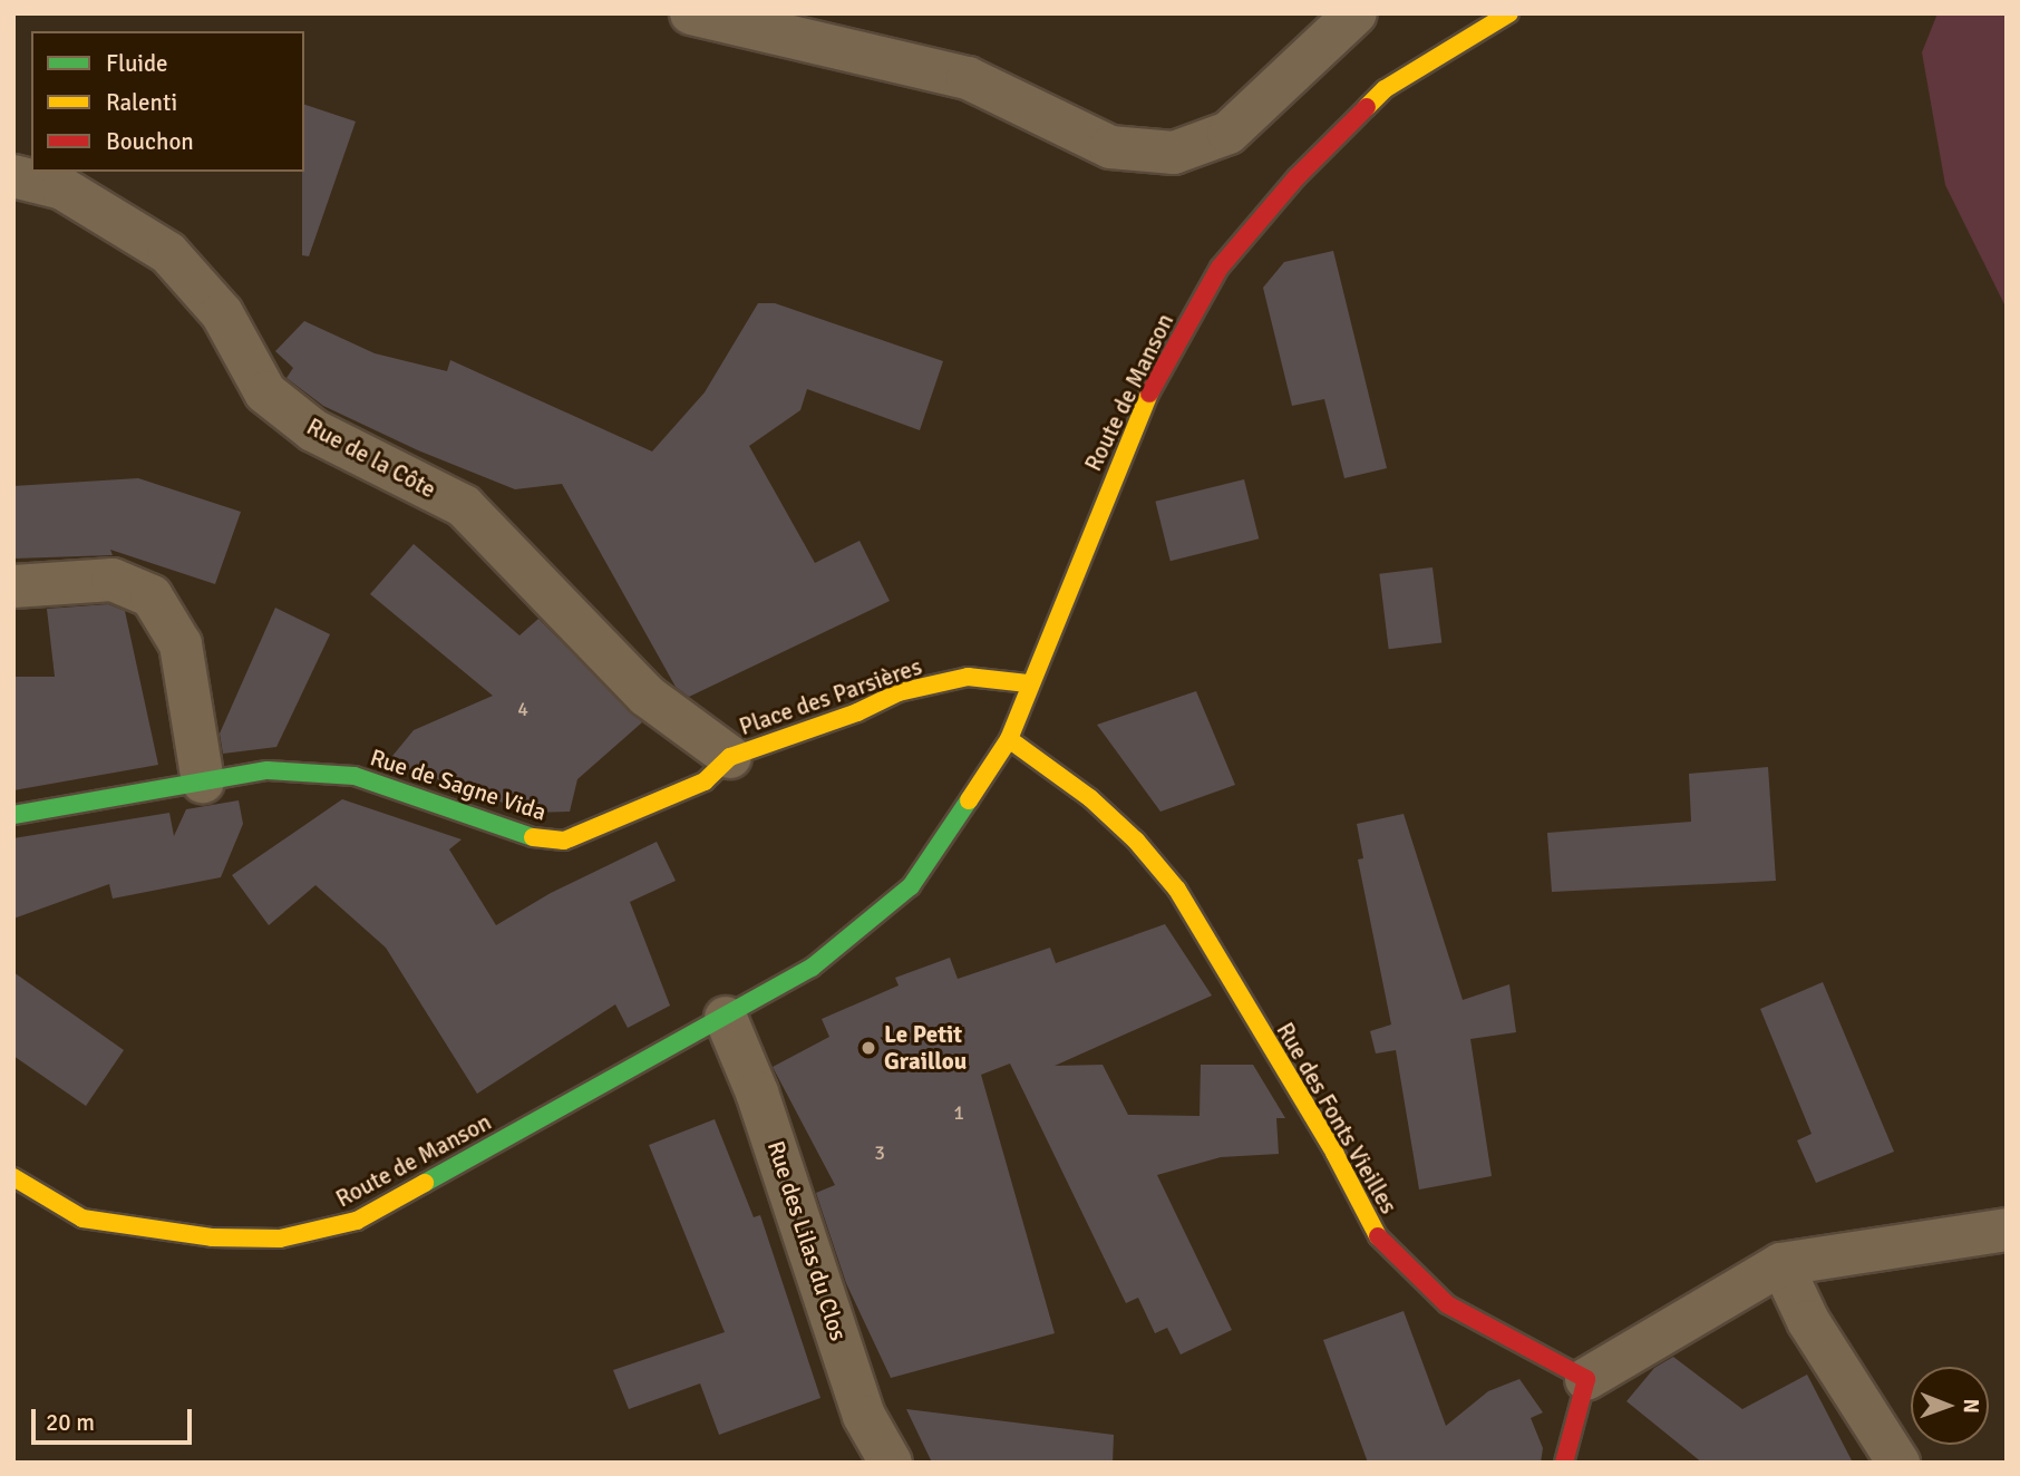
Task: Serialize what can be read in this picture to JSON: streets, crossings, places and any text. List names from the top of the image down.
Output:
{
  "streets": {
    "street": [
      "Route de Manson",
      "Rue de la Côte",
      "Place des Parsières",
      "Rue de Sagne Vida",
      "Rue des Fonts Vieilles",
      "Rue des Lilas du Clos"
    ]
  },
  "crossings": [
    ["Route de Manson", "Place des Parsières"],
    ["Route de Manson", "Rue des Lilas du Clos"],
    ["Rue de la Côte", "Place des Parsières"],
    ["Rue de la Côte", "Rue de Sagne Vida"],
    ["Place des Parsières", "Rue de Sagne Vida"]
  ],
  "places": ["Le Petit Graillou"],
  "house_numbers": ["4", "1", "3"],
  "legend": ["Fluide", "Ralenti", "Bouchon"],
  "scale_bar": "20 m",
  "north": "right"
}
